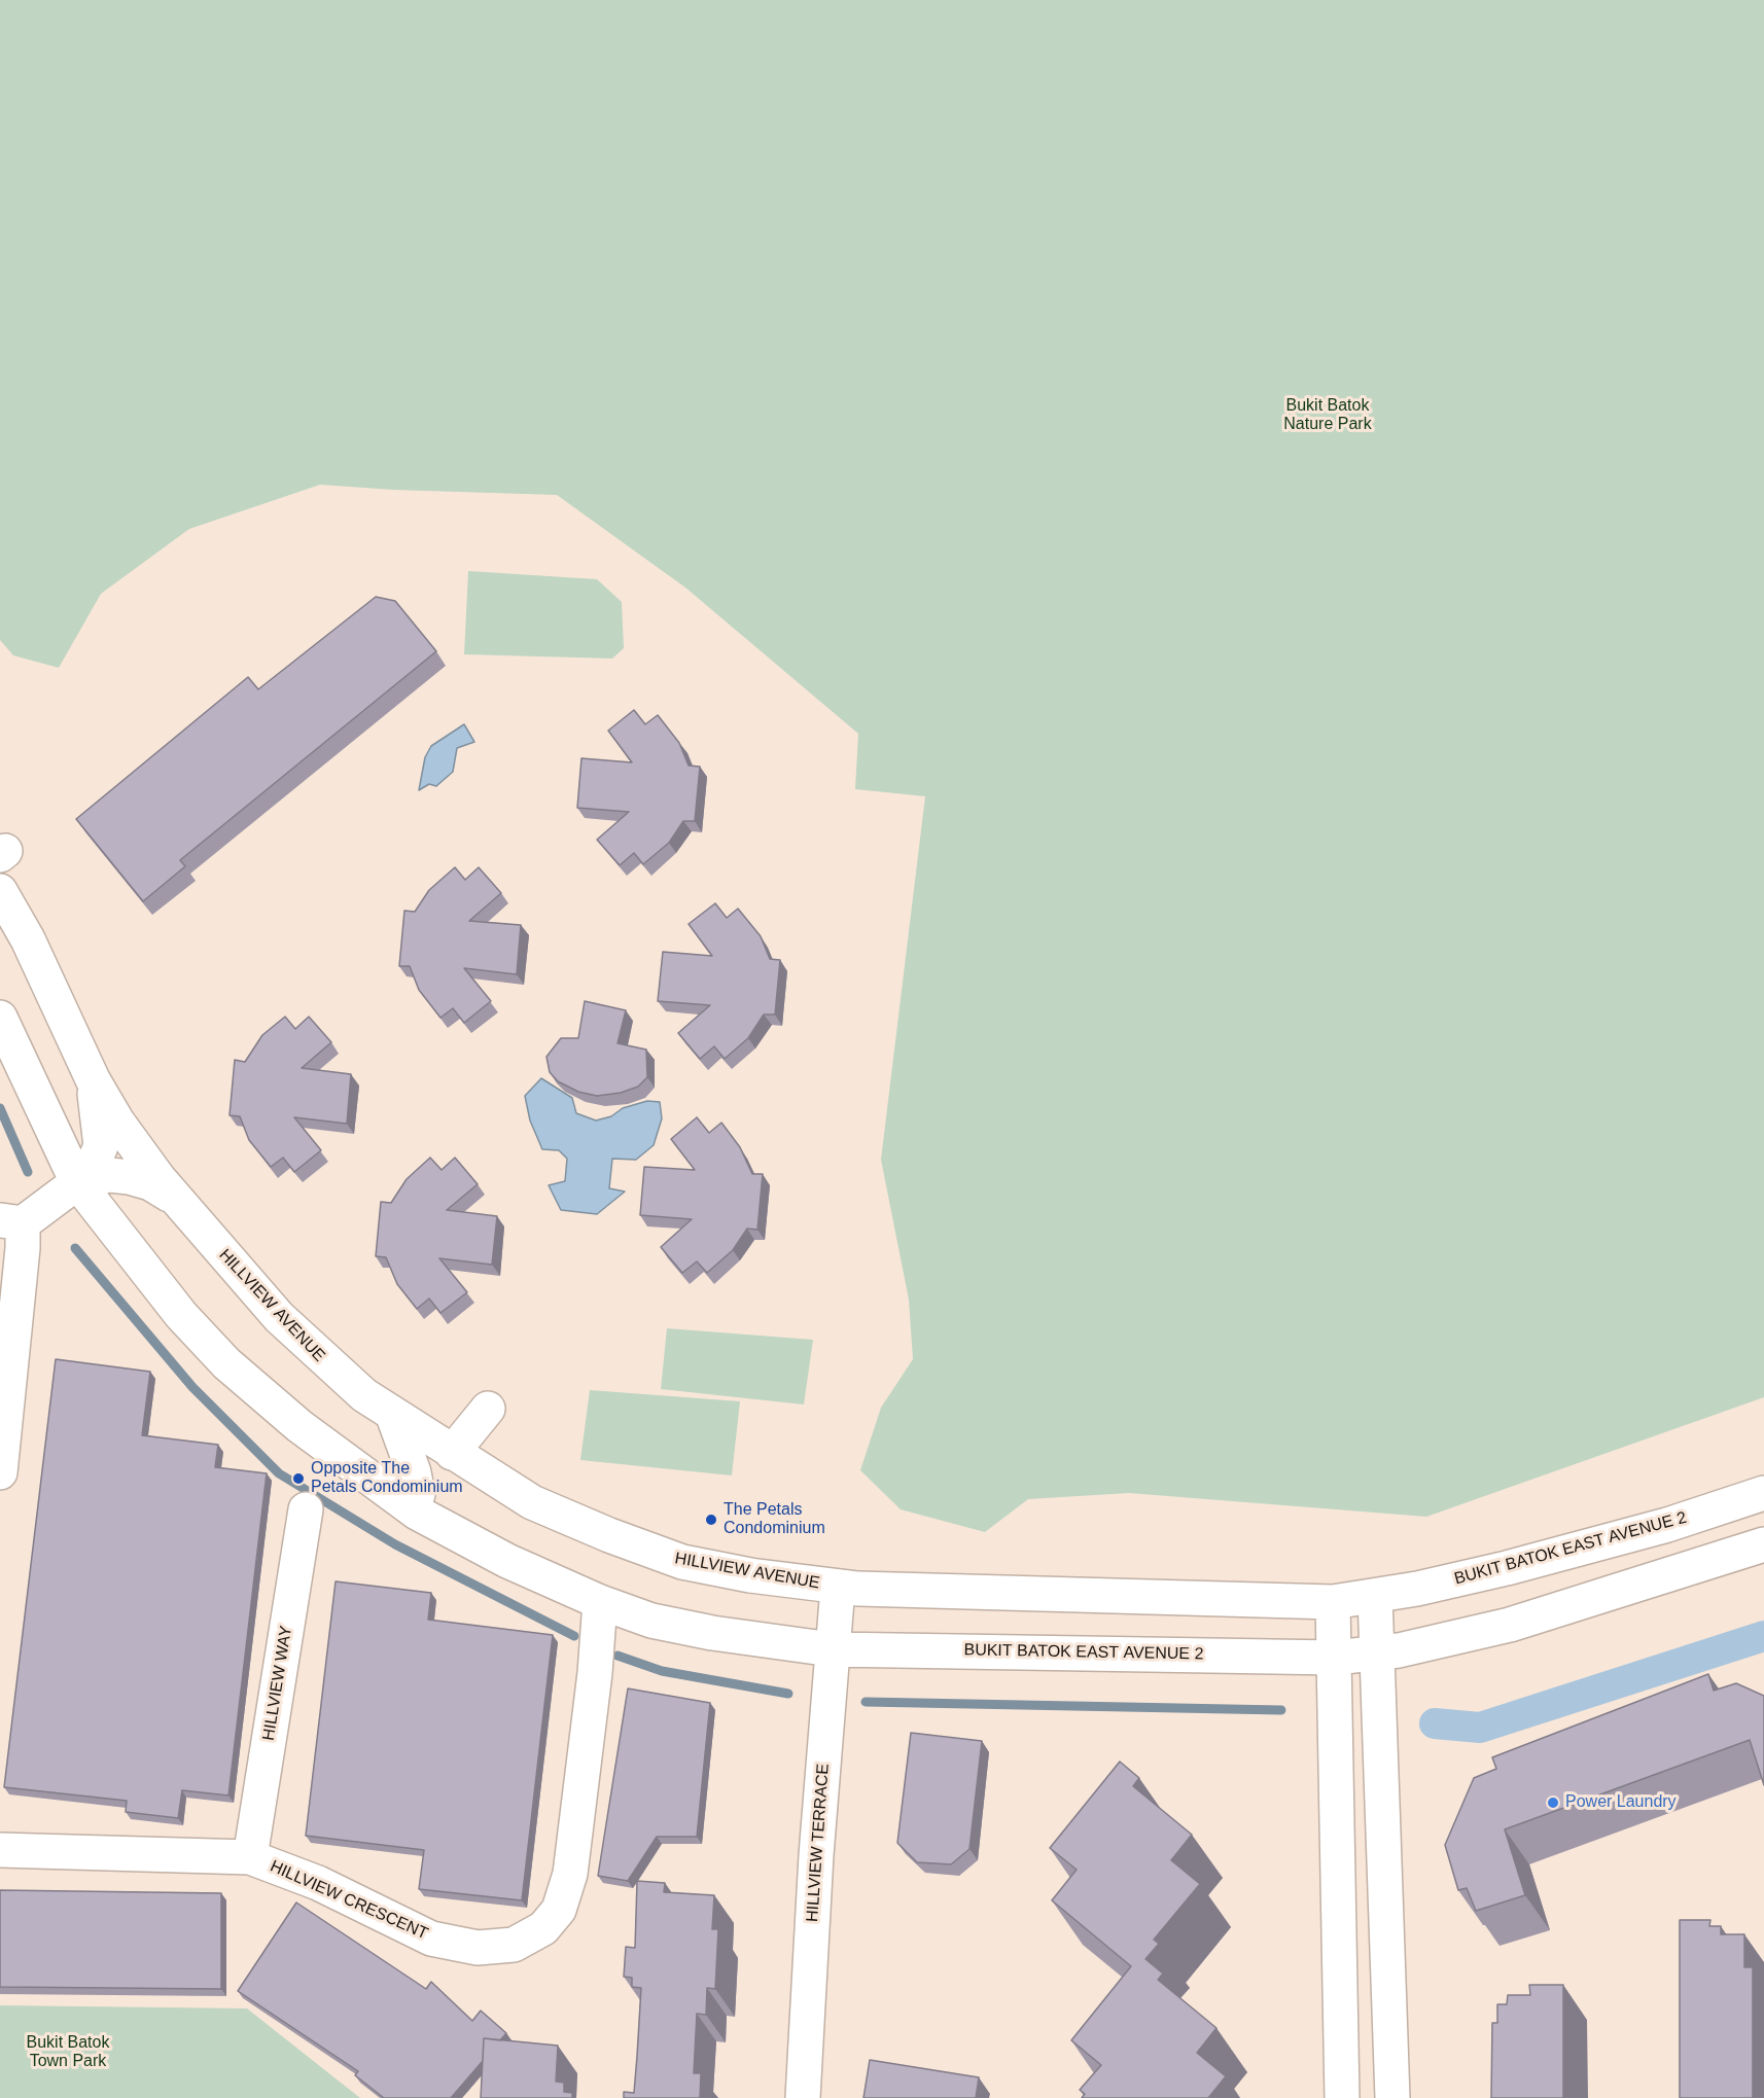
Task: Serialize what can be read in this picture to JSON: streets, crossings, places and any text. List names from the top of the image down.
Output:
{
  "streets": {
    "street": [
      "HILLVIEW AVENUE",
      "BUKIT BATOK EAST AVENUE 2",
      "HILLVIEW WAY",
      "HILLVIEW TERRACE",
      "HILLVIEW CRESCENT"
    ]
  },
  "crossings": [
    ["HILLVIEW AVENUE", "BUKIT BATOK EAST AVENUE 2"],
    ["HILLVIEW AVENUE", "HILLVIEW TERRACE"],
    ["BUKIT BATOK EAST AVENUE 2", "HILLVIEW TERRACE"],
    ["HILLVIEW WAY", "HILLVIEW CRESCENT"]
  ],
  "parks": ["Bukit Batok Nature Park", "Bukit Batok Town Park"],
  "places": ["Opposite The Petals Condominium", "The Petals Condominium", "Power Laundry"]
}
